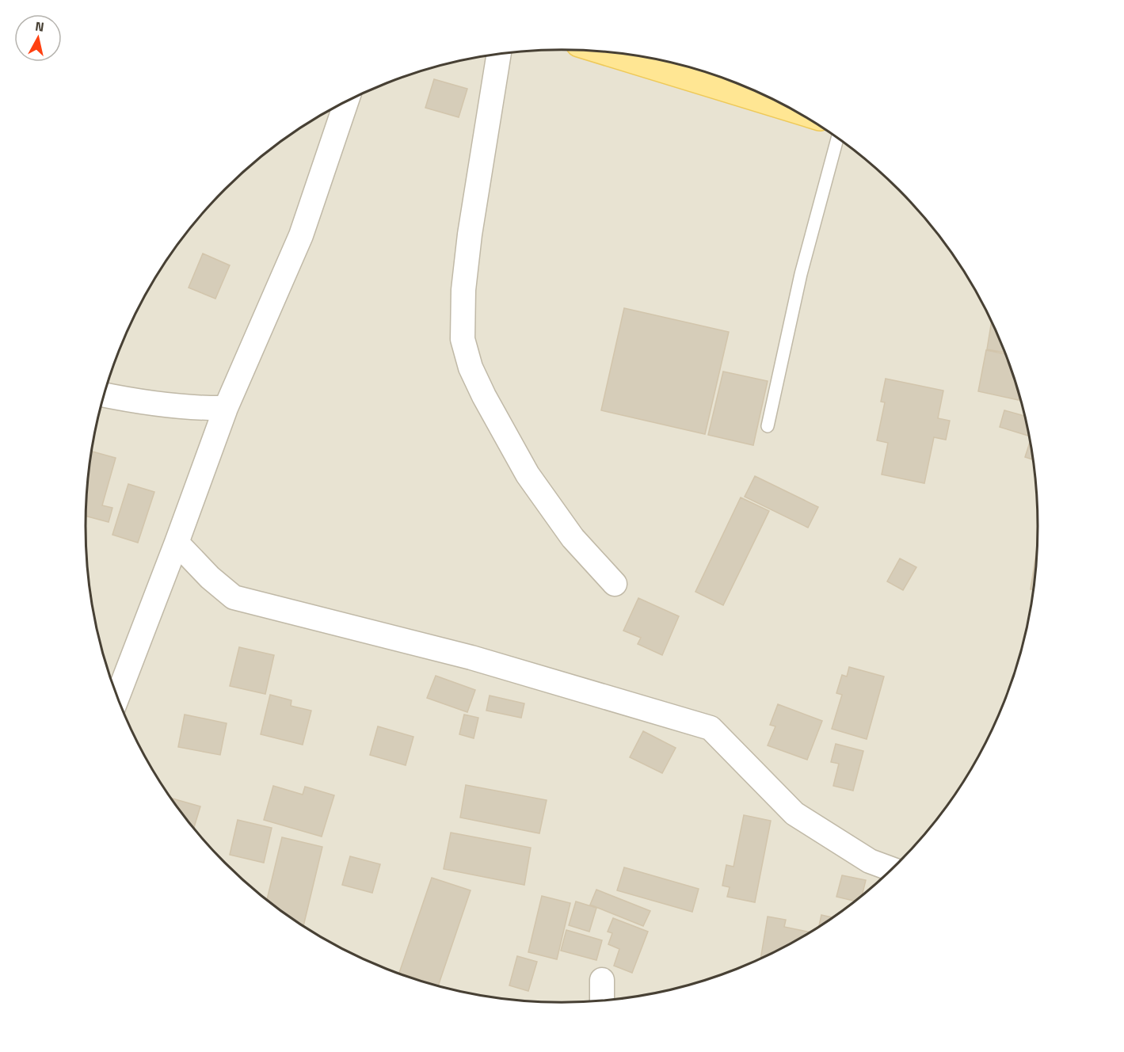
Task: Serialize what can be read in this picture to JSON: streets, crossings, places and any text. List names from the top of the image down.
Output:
{
  "north": "top"
}
